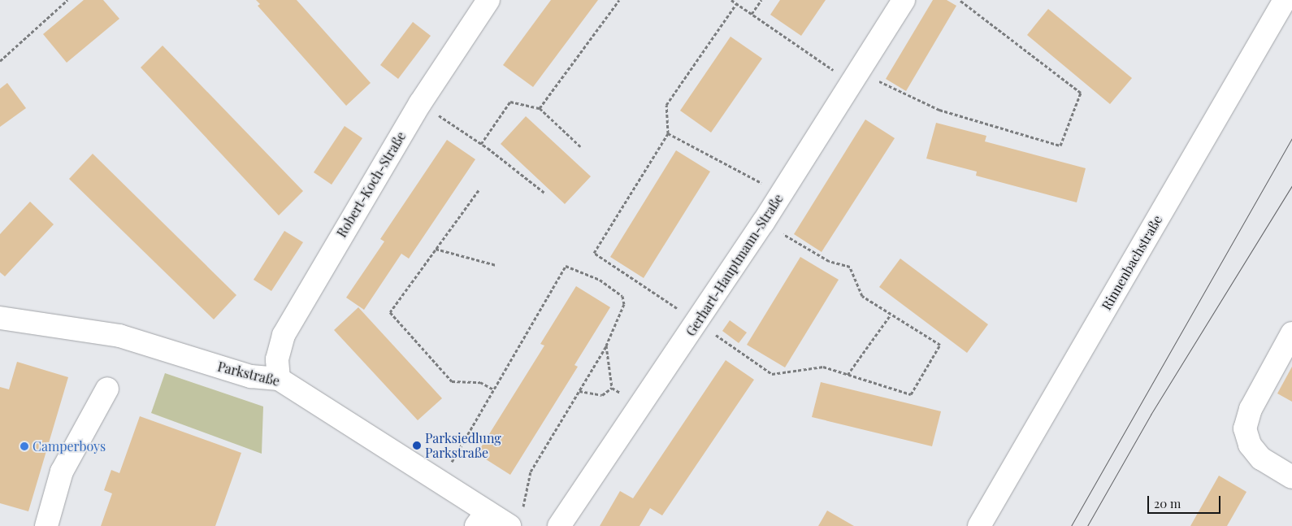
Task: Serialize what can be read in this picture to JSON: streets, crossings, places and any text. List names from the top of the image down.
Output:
{
  "streets": {
    "street": [
      "Robert-Koch-Straße",
      "Rinnenbachstraße",
      "Gerhart-Hauptmann-Straße",
      "Parkstraße"
    ]
  },
  "crossings": [
    ["Robert-Koch-Straße", "Parkstraße"]
  ],
  "places": ["Parksiedlung Parkstraße", "Camperboys"],
  "scale_bar": "20 m"
}
